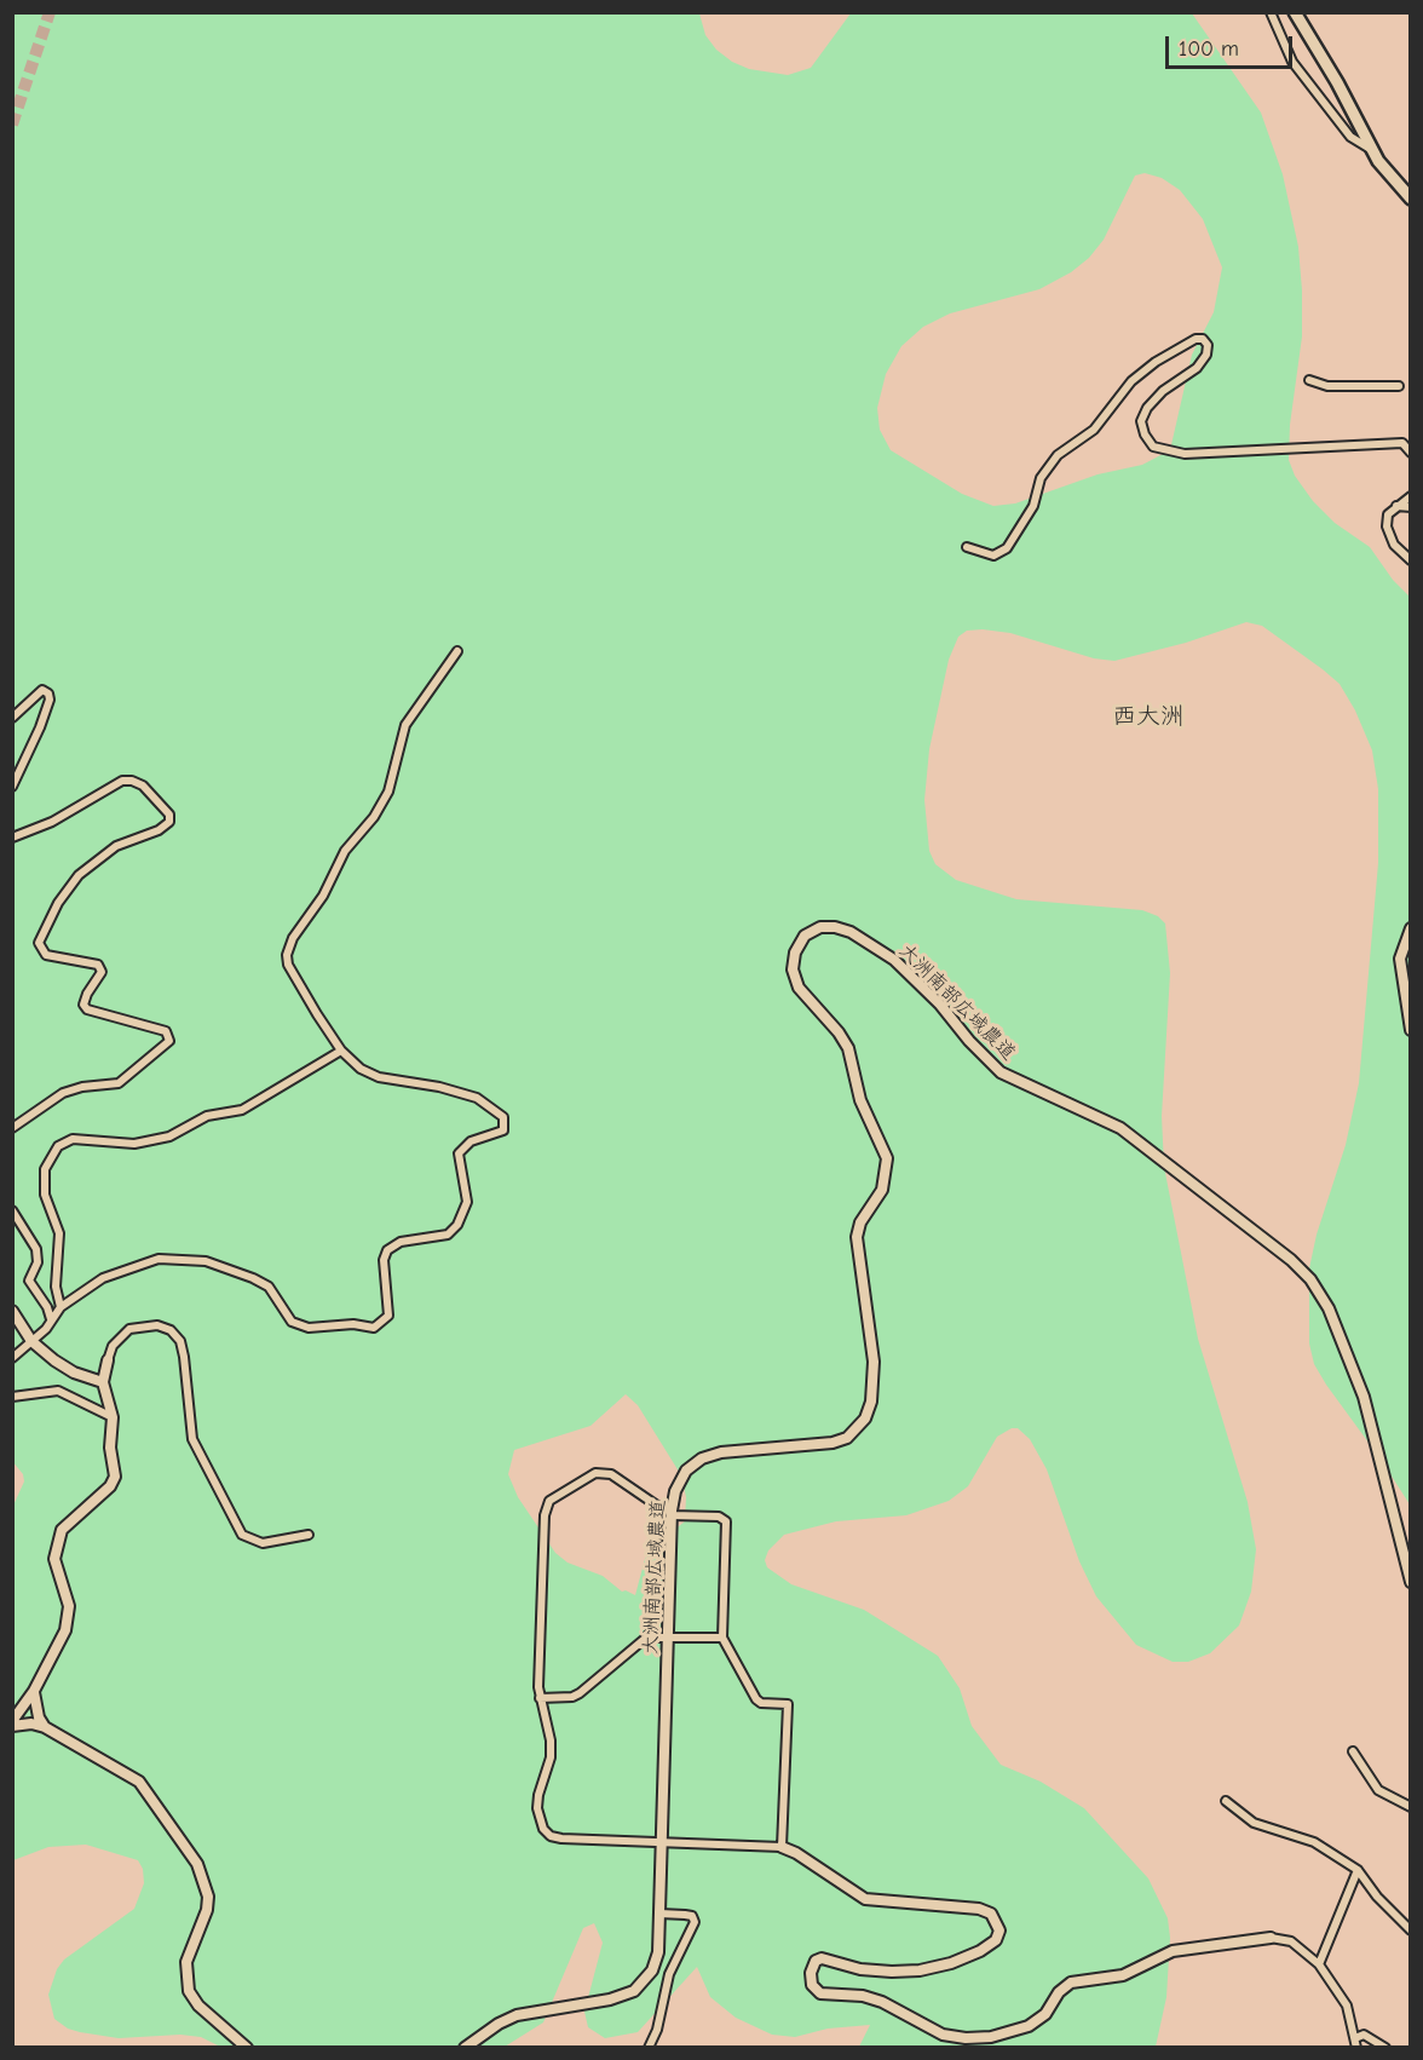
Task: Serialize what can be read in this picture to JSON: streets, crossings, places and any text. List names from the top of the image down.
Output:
{
  "streets": {
    "street": ["大洲南部広域農道"]
  },
  "districts": ["西大洲"],
  "scale_bar": "100 m"
}
